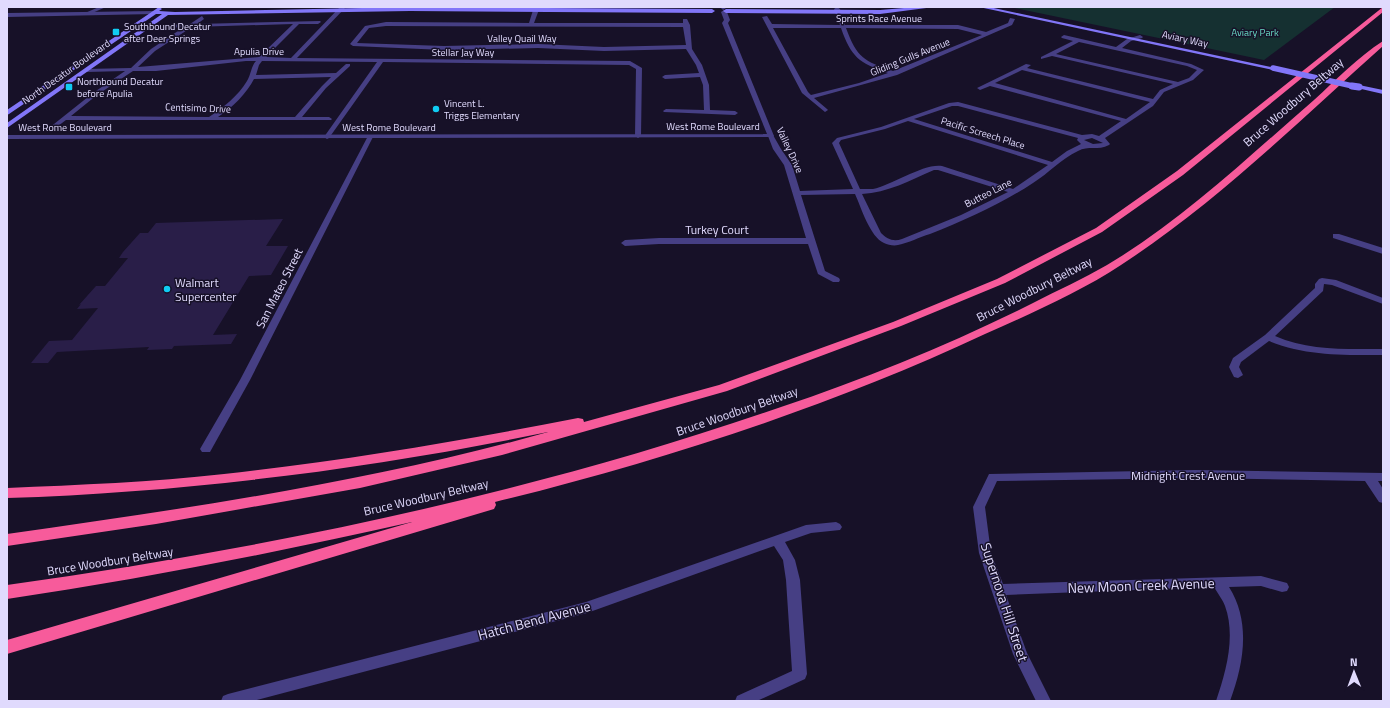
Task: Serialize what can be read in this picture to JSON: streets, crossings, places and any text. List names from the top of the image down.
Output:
{
  "streets": {
    "highway": ["Bruce Woodbury Beltway"],
    "main road": ["Aviary Way", "North Decatur Boulevard"],
    "street": [
      "Sprints Race Avenue",
      "Valley Quail Way",
      "Apulia Drive",
      "Stellar Jay Way",
      "Gliding Gulls Avenue",
      "Centisimo Drive",
      "West Rome Boulevard",
      "Pacific Screech Place",
      "Valley Drive",
      "Butteo Lane",
      "Turkey Court",
      "San Mateo Street",
      "Midnight Crest Avenue",
      "New Moon Creek Avenue",
      "Supernova Hill Street",
      "Hatch Bend Avenue"
    ]
  },
  "crossings": [
    ["Sprints Race Avenue", "Gliding Gulls Avenue"],
    ["Apulia Drive", "Stellar Jay Way"],
    ["Apulia Drive", "North Decatur Boulevard"],
    ["Stellar Jay Way", "West Rome Boulevard"],
    ["West Rome Boulevard", "Valley Drive"],
    ["West Rome Boulevard", "San Mateo Street"],
    ["Pacific Screech Place", "Butteo Lane"],
    ["Valley Drive", "Turkey Court"],
    ["Midnight Crest Avenue", "Supernova Hill Street"],
    ["New Moon Creek Avenue", "Supernova Hill Street"]
  ],
  "parks": ["Aviary Park"],
  "places": {
    "transit": ["Southbound Decatur after Deer Springs", "Northbound Decatur before Apulia"],
    "other": ["Vincent L. Triggs Elementary", "Walmart Supercenter"]
  },
  "north": "top"
}
